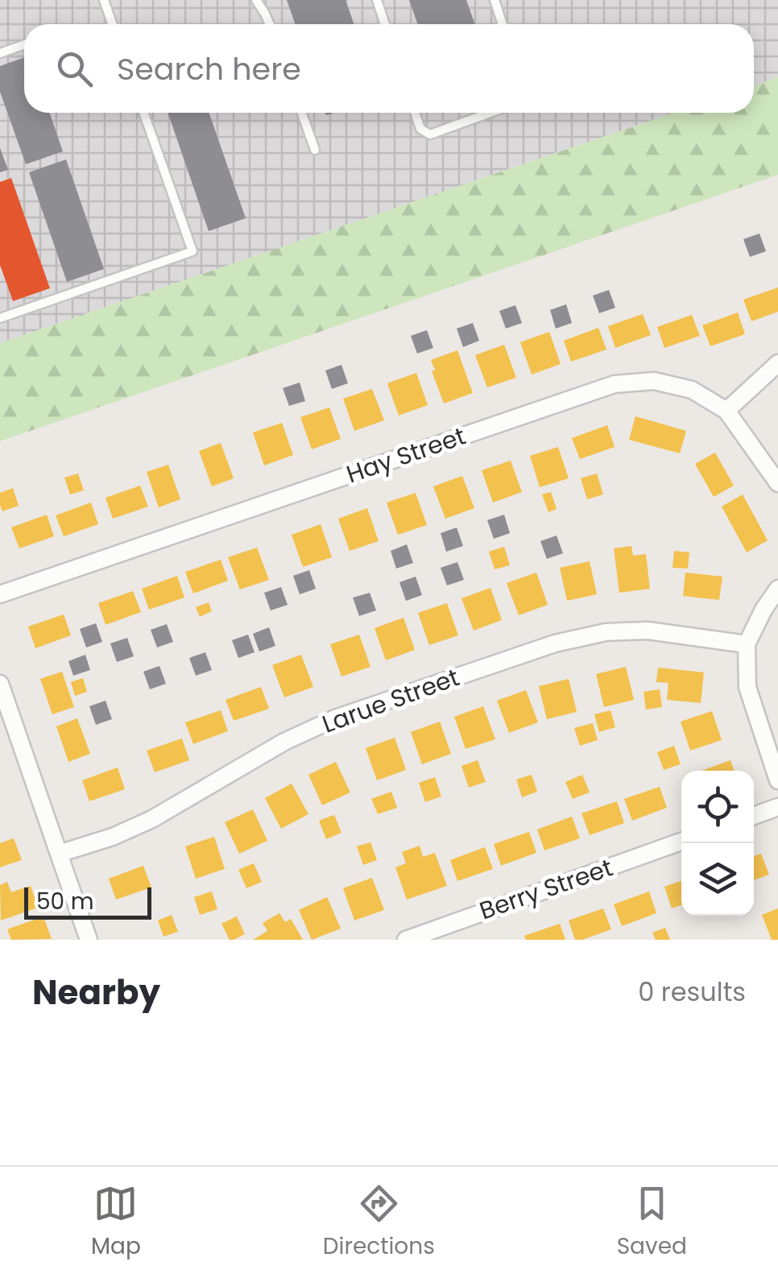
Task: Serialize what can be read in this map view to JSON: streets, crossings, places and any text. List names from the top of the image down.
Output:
{
  "streets": {
    "street": ["Hay Street", "Larue Street", "Berry Street"]
  },
  "scale_bar": "50 m",
  "page": {
    "search": "Search here",
    "scale": "50 m",
    "heading": ["Nearby", "0 results"],
    "nav": ["Map", "Directions", "Saved"]
  }
}
